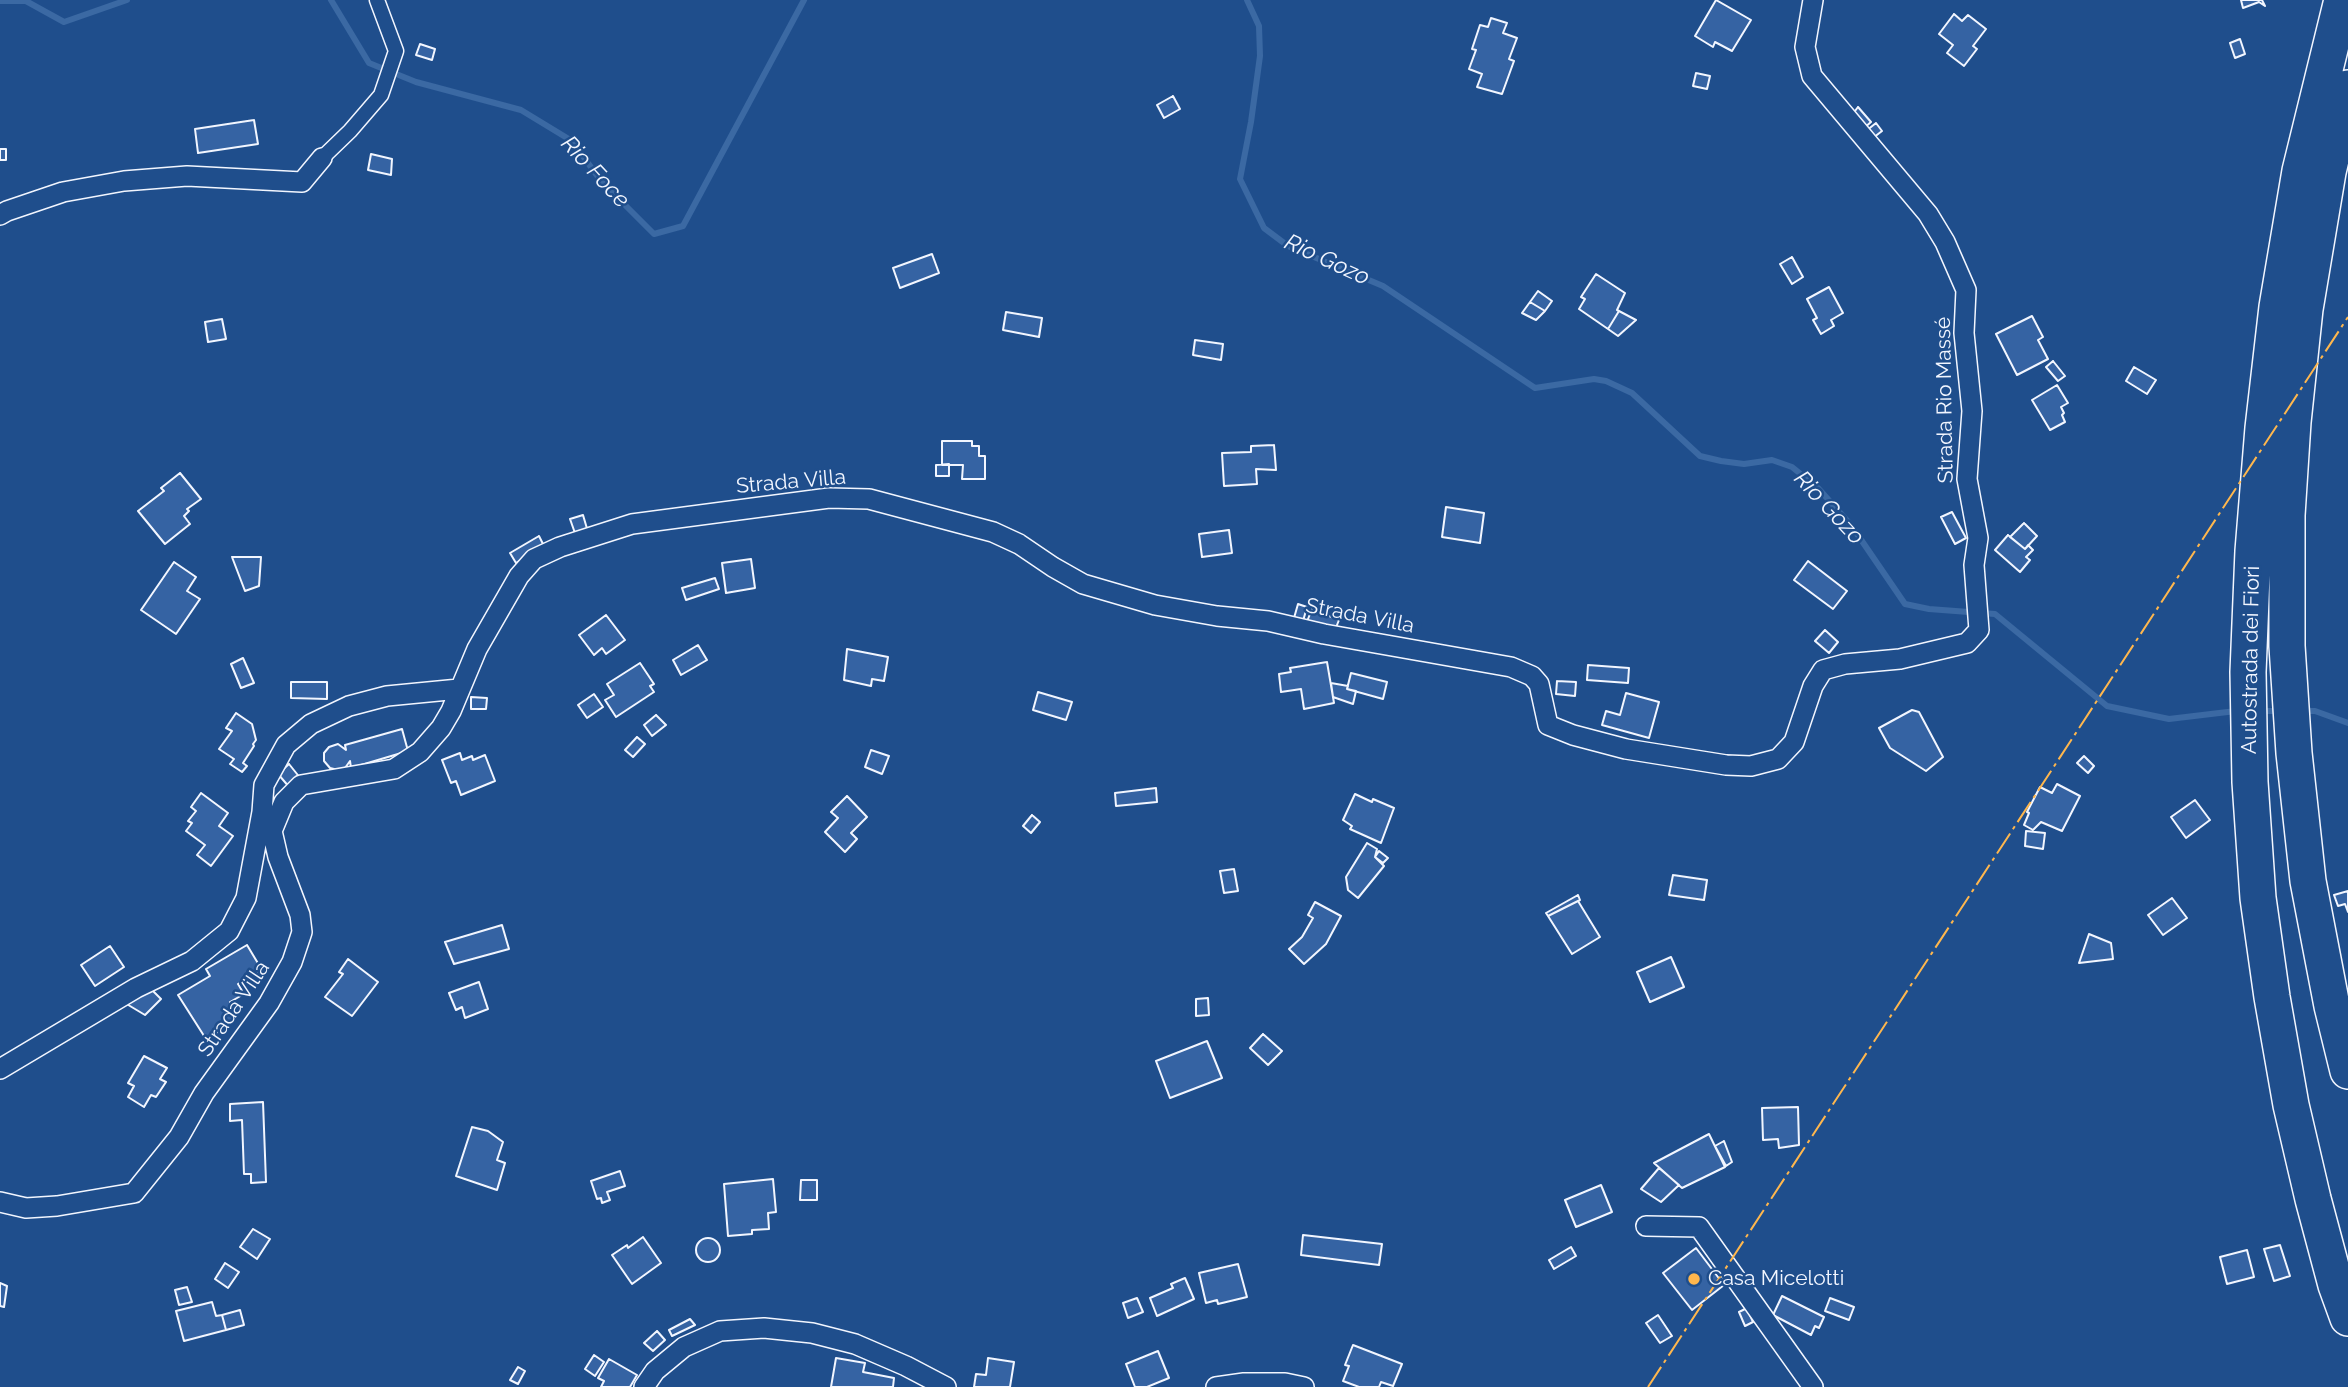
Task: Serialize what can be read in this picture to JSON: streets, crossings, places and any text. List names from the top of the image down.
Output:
{
  "streets": {
    "highway": ["Autostrada dei Fiori"],
    "street": ["Strada Rio Massé", "Strada Villa"]
  },
  "crossings": [
    ["Strada Rio Massé", "Strada Villa"]
  ],
  "water": ["Rio Foce", "Rio Gozo"],
  "places": ["Casa Micelotti"]
}
